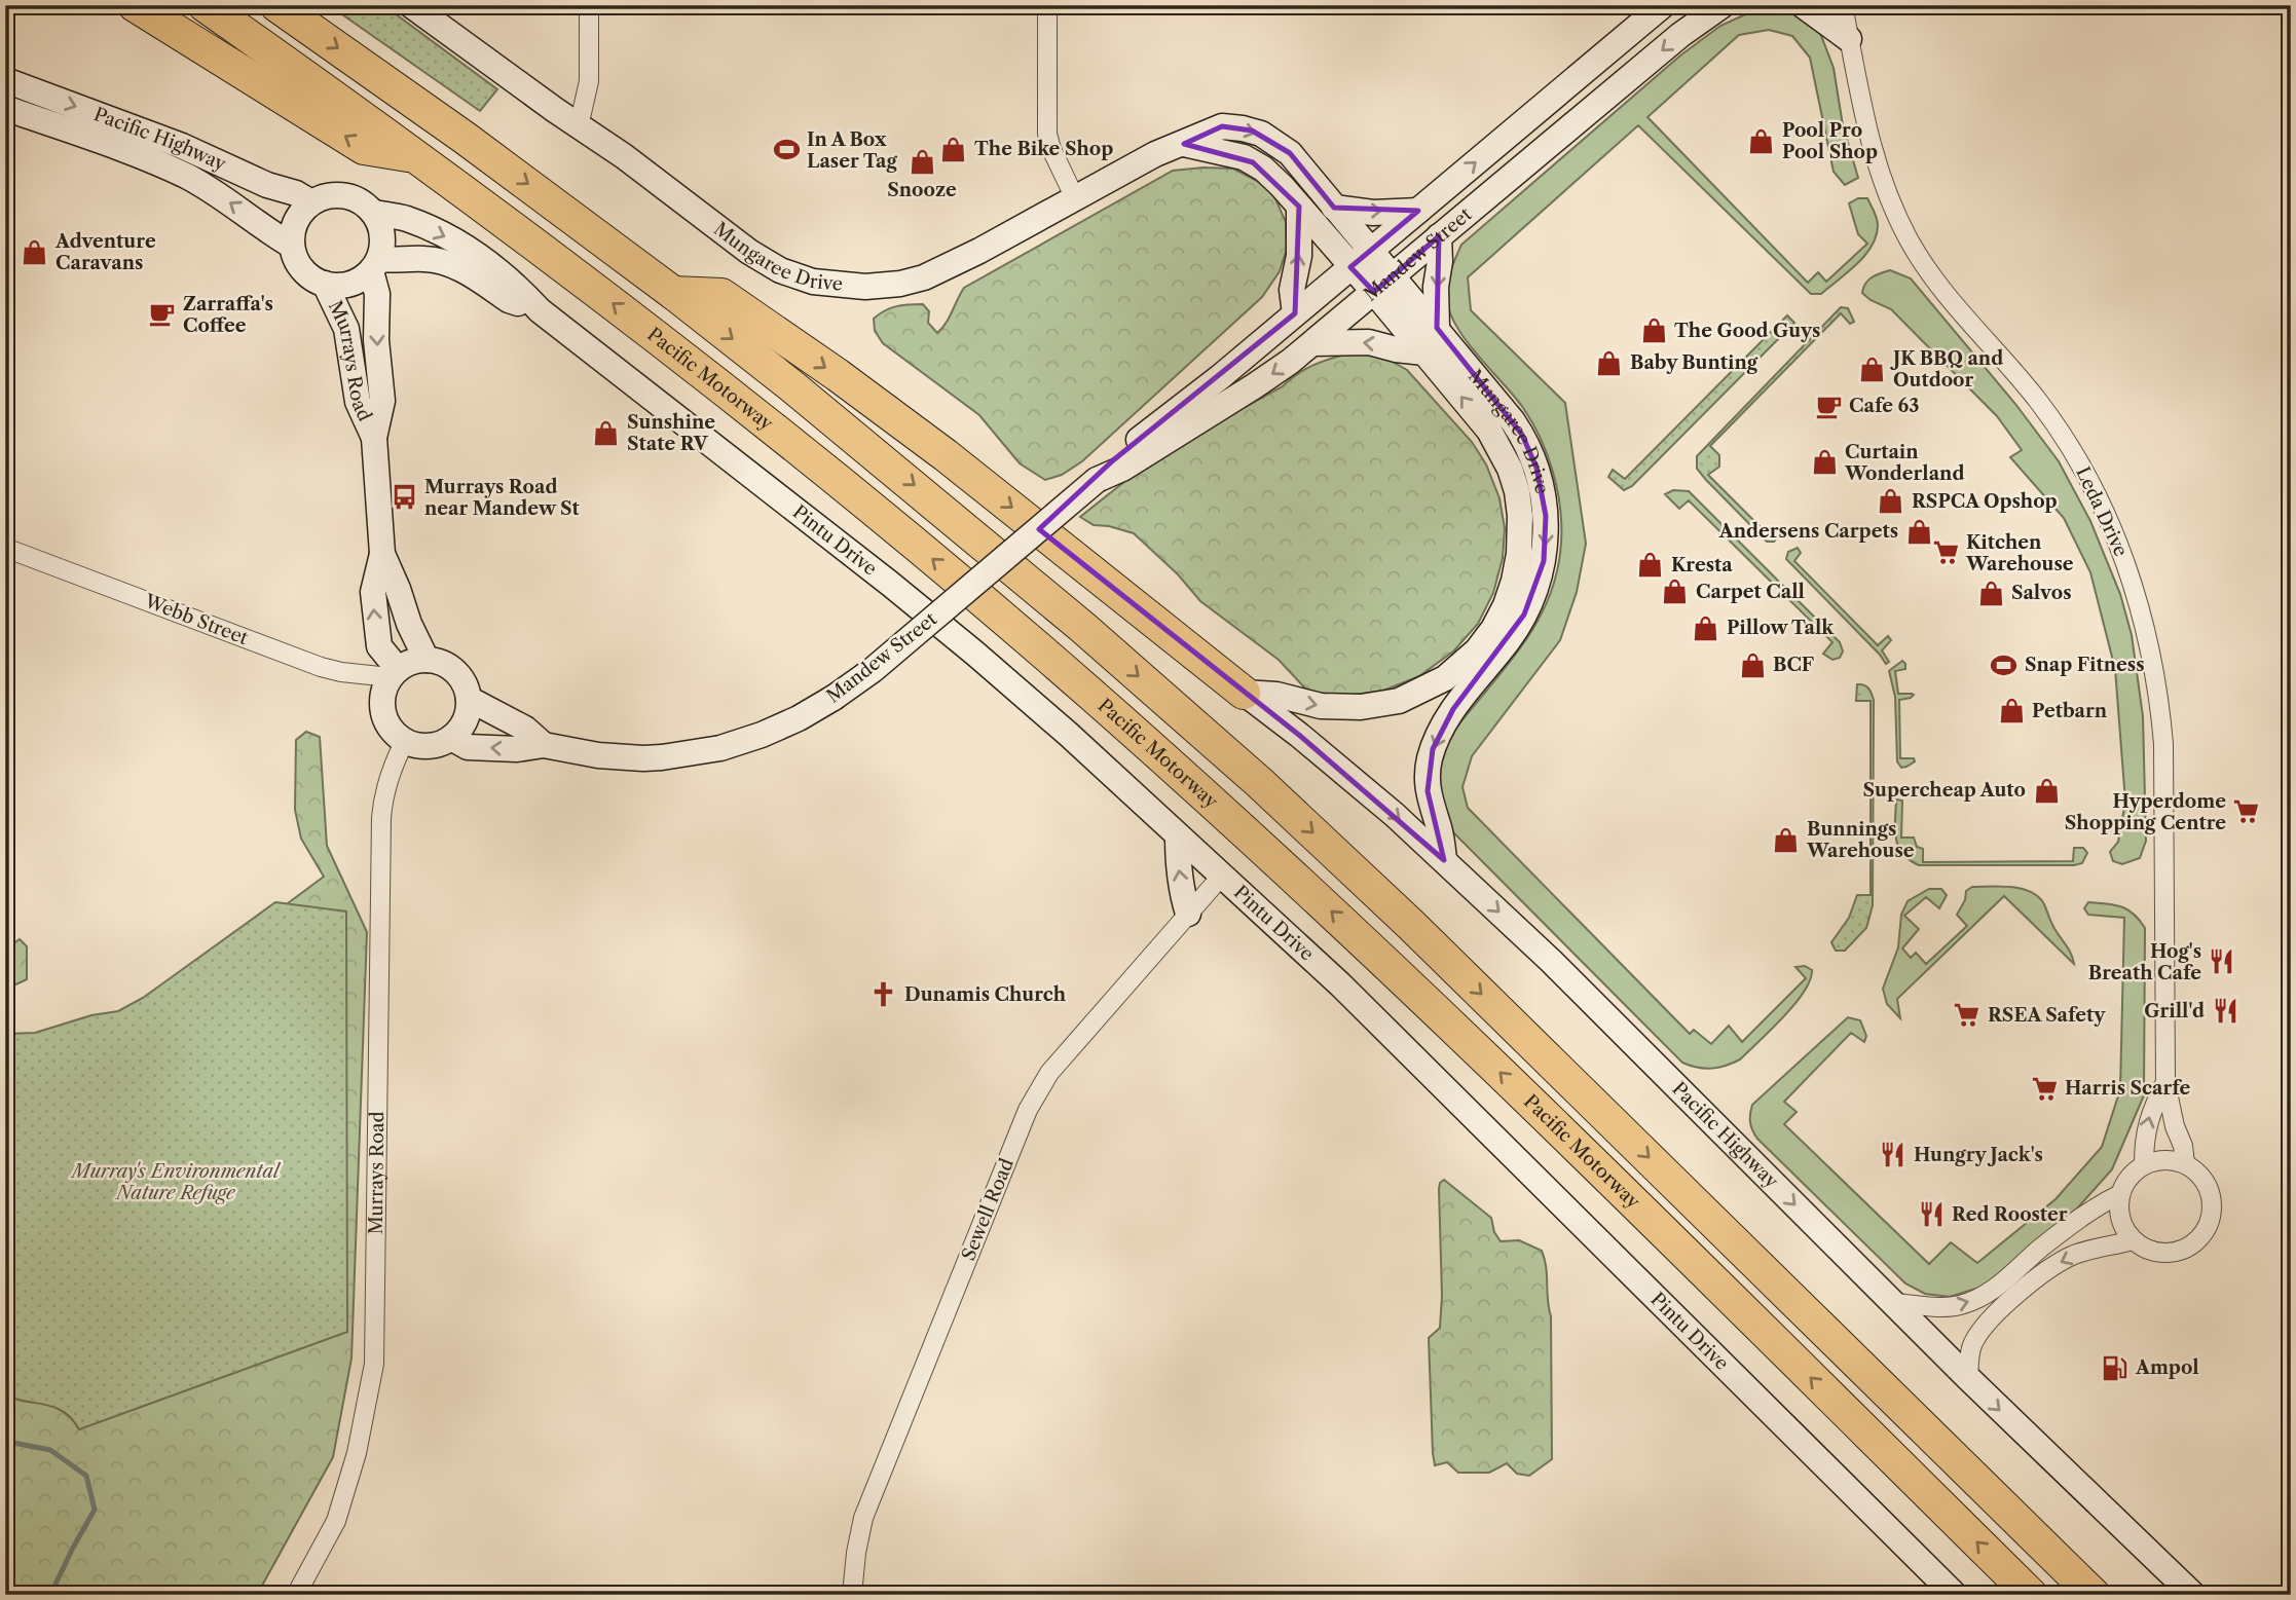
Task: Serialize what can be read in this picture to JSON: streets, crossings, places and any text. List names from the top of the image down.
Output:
{
  "streets": {
    "highway": ["Pacific Motorway"],
    "street": [
      "Pacific Highway",
      "Mungaree Drive",
      "Mandew Street",
      "Murrays Road",
      "Leda Drive",
      "Pintu Drive",
      "Webb Street",
      "Sewell Road"
    ]
  },
  "crossings": [
    ["Pacific Highway", "Mungaree Drive"],
    ["Pacific Highway", "Murrays Road"],
    ["Pacific Highway", "Pintu Drive"],
    ["Mungaree Drive", "Mandew Street"],
    ["Mandew Street", "Murrays Road"],
    ["Mandew Street", "Webb Street"],
    ["Murrays Road", "Pintu Drive"],
    ["Murrays Road", "Webb Street"],
    ["Pintu Drive", "Sewell Road"]
  ],
  "parks": ["Murray's Environmental Nature Refuge"],
  "places": {
    "shop": [
      "Pool Pro Pool Shop",
      "The Bike Shop",
      "Snooze",
      "Adventure Caravans",
      "The Good Guys",
      "Baby Bunting",
      "JK BBQ and Outdoor",
      "Sunshine State RV",
      "Curtain Wonderland",
      "RSPCA Opshop",
      "Andersens Carpets",
      "Kresta",
      "Carpet Call",
      "Salvos",
      "Pillow Talk",
      "BCF",
      "Petbarn",
      "Supercheap Auto",
      "Bunnings Warehouse"
    ],
    "sports": ["In A Box Laser Tag", "Snap Fitness"],
    "cafe": ["Zarraffa's Coffee", "Cafe 63"],
    "bus stop": ["Murrays Road near Mandew St"],
    "supermarket": [
      "Kitchen Warehouse",
      "Hyperdome Shopping Centre",
      "RSEA Safety",
      "Harris Scarfe"
    ],
    "restaurant": [
      "Hog's Breath Cafe",
      "Grill'd",
      "Hungry Jack's",
      "Red Rooster"
    ],
    "church": ["Dunamis Church"],
    "fuel station": ["Ampol"]
  }
}
